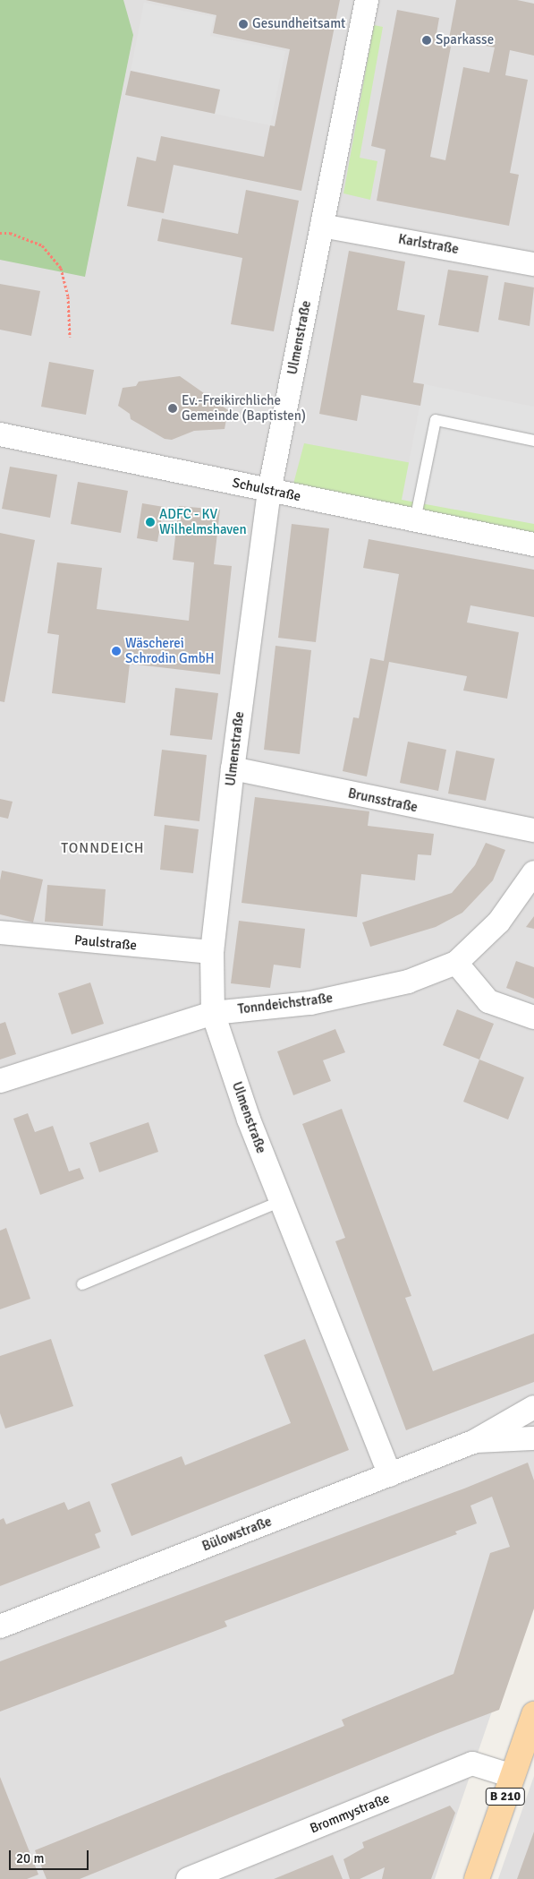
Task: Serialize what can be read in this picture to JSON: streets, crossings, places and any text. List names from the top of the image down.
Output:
{
  "streets": {
    "main road": ["B 210"],
    "street": [
      "Karlstraße",
      "Ulmenstraße",
      "Schulstraße",
      "Brunsstraße",
      "Paulstraße",
      "Tonndeichstraße",
      "Bülowstraße",
      "Brommystraße"
    ]
  },
  "crossings": [
    ["Karlstraße", "Ulmenstraße"],
    ["Ulmenstraße", "Schulstraße"],
    ["Ulmenstraße", "Brunsstraße"],
    ["Ulmenstraße", "Paulstraße"],
    ["Ulmenstraße", "Tonndeichstraße"],
    ["Ulmenstraße", "Bülowstraße"],
    ["B 210", "Brommystraße"]
  ],
  "districts": ["TONNDEICH"],
  "places": [
    "Gesundheitsamt",
    "Sparkasse",
    "Ev.-Freikirchliche Gemeinde (Baptisten)",
    "ADFC - KV Wilhelmshaven",
    "Wäscherei Schrodin GmbH"
  ],
  "scale_bar": "20 m"
}
